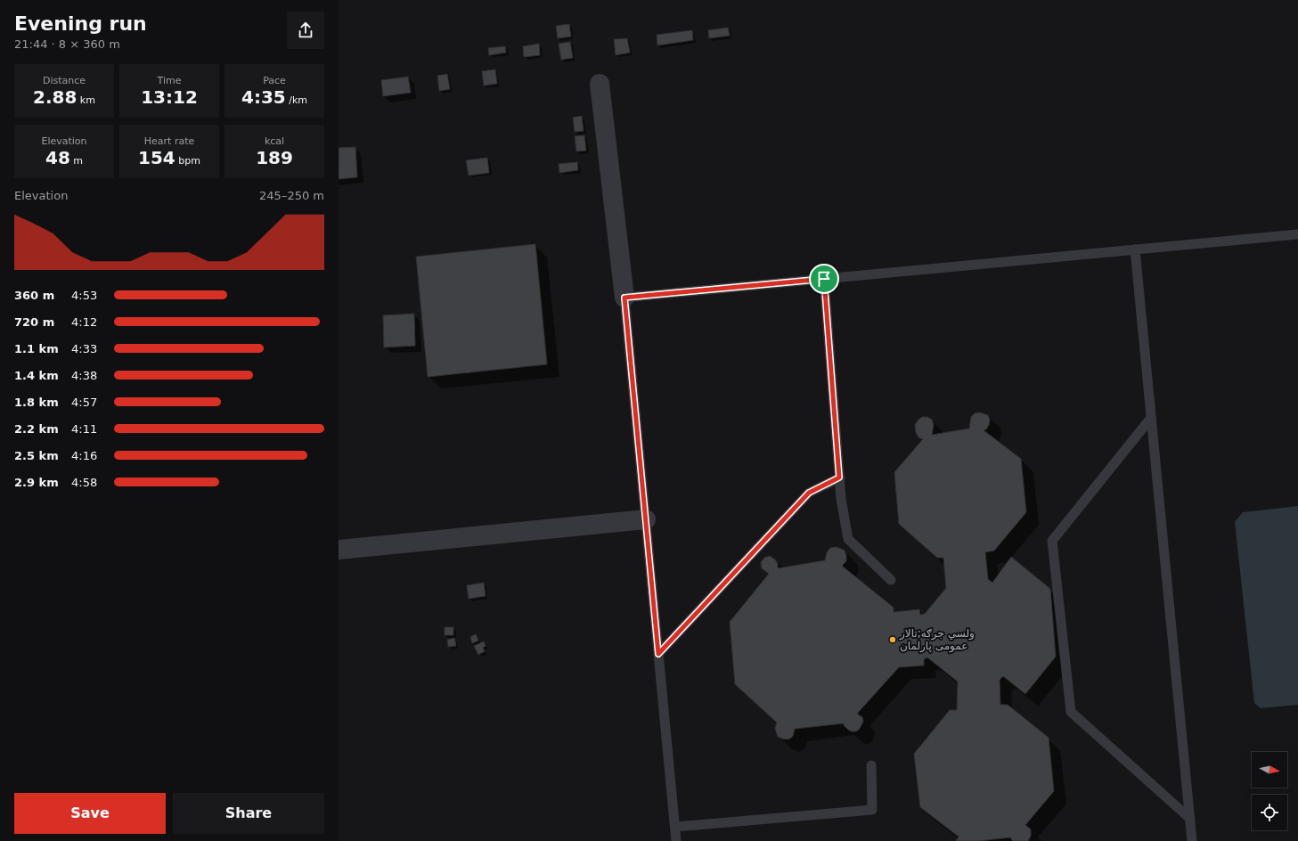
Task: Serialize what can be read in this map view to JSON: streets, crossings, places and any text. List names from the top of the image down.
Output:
{
  "places": ["ولسي جرګه;تالار عمومی پارلمان"],
  "north": "right",
  "page": {
    "heading": ["Evening run", "21:44 · 8 × 360 m"],
    "stats": [
      ["Distance", "2.88 km"],
      ["Time", "13:12"],
      ["Pace", "4:35 /km"],
      ["Elevation", "48 m"],
      ["Heart rate", "154 bpm"],
      ["kcal", "189"]
    ],
    "chart": ["Elevation", "245–250 m"],
    "list": [
      {
        "name": "360 m",
        "note": "4:53"
      },
      {
        "name": "720 m",
        "note": "4:12"
      },
      {
        "name": "1.1 km",
        "note": "4:33"
      },
      {
        "name": "1.4 km",
        "note": "4:38"
      },
      {
        "name": "1.8 km",
        "note": "4:57"
      },
      {
        "name": "2.2 km",
        "note": "4:11"
      },
      {
        "name": "2.5 km",
        "note": "4:16"
      },
      {
        "name": "2.9 km",
        "note": "4:58"
      }
    ],
    "buttons": ["Save", "Share"]
  }
}
